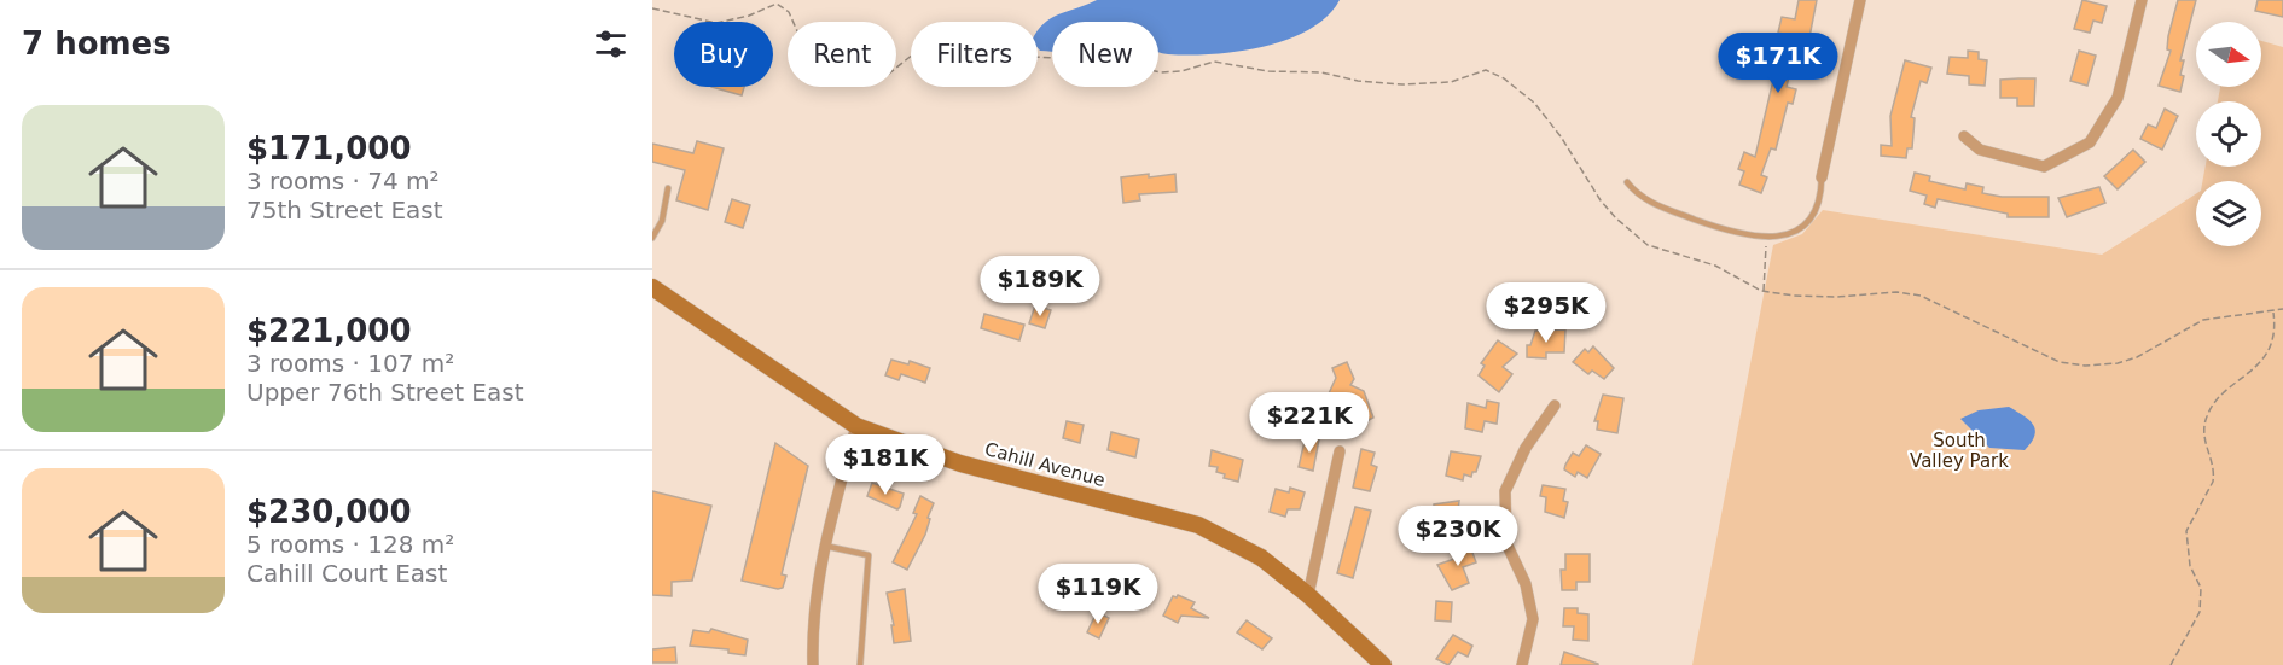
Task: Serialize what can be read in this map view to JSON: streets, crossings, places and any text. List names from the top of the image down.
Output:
{
  "streets": {
    "street": ["Cahill Avenue"]
  },
  "parks": ["South Valley Park"],
  "north": "right",
  "page": {
    "heading": "7 homes",
    "chip": [
      "Buy",
      "Rent",
      "Filters",
      "New"
    ],
    "price": [
      "$171K",
      "$189K",
      "$295K",
      "$221K",
      "$181K",
      "$230K",
      "$119K"
    ],
    "list": [
      {
        "name": "$171,000",
        "note": "3 rooms · 74 m² · 75th Street East"
      },
      {
        "name": "$221,000",
        "note": "3 rooms · 107 m² · Upper 76th Street East"
      },
      {
        "name": "$230,000",
        "note": "5 rooms · 128 m² · Cahill Court East"
      }
    ]
  }
}
